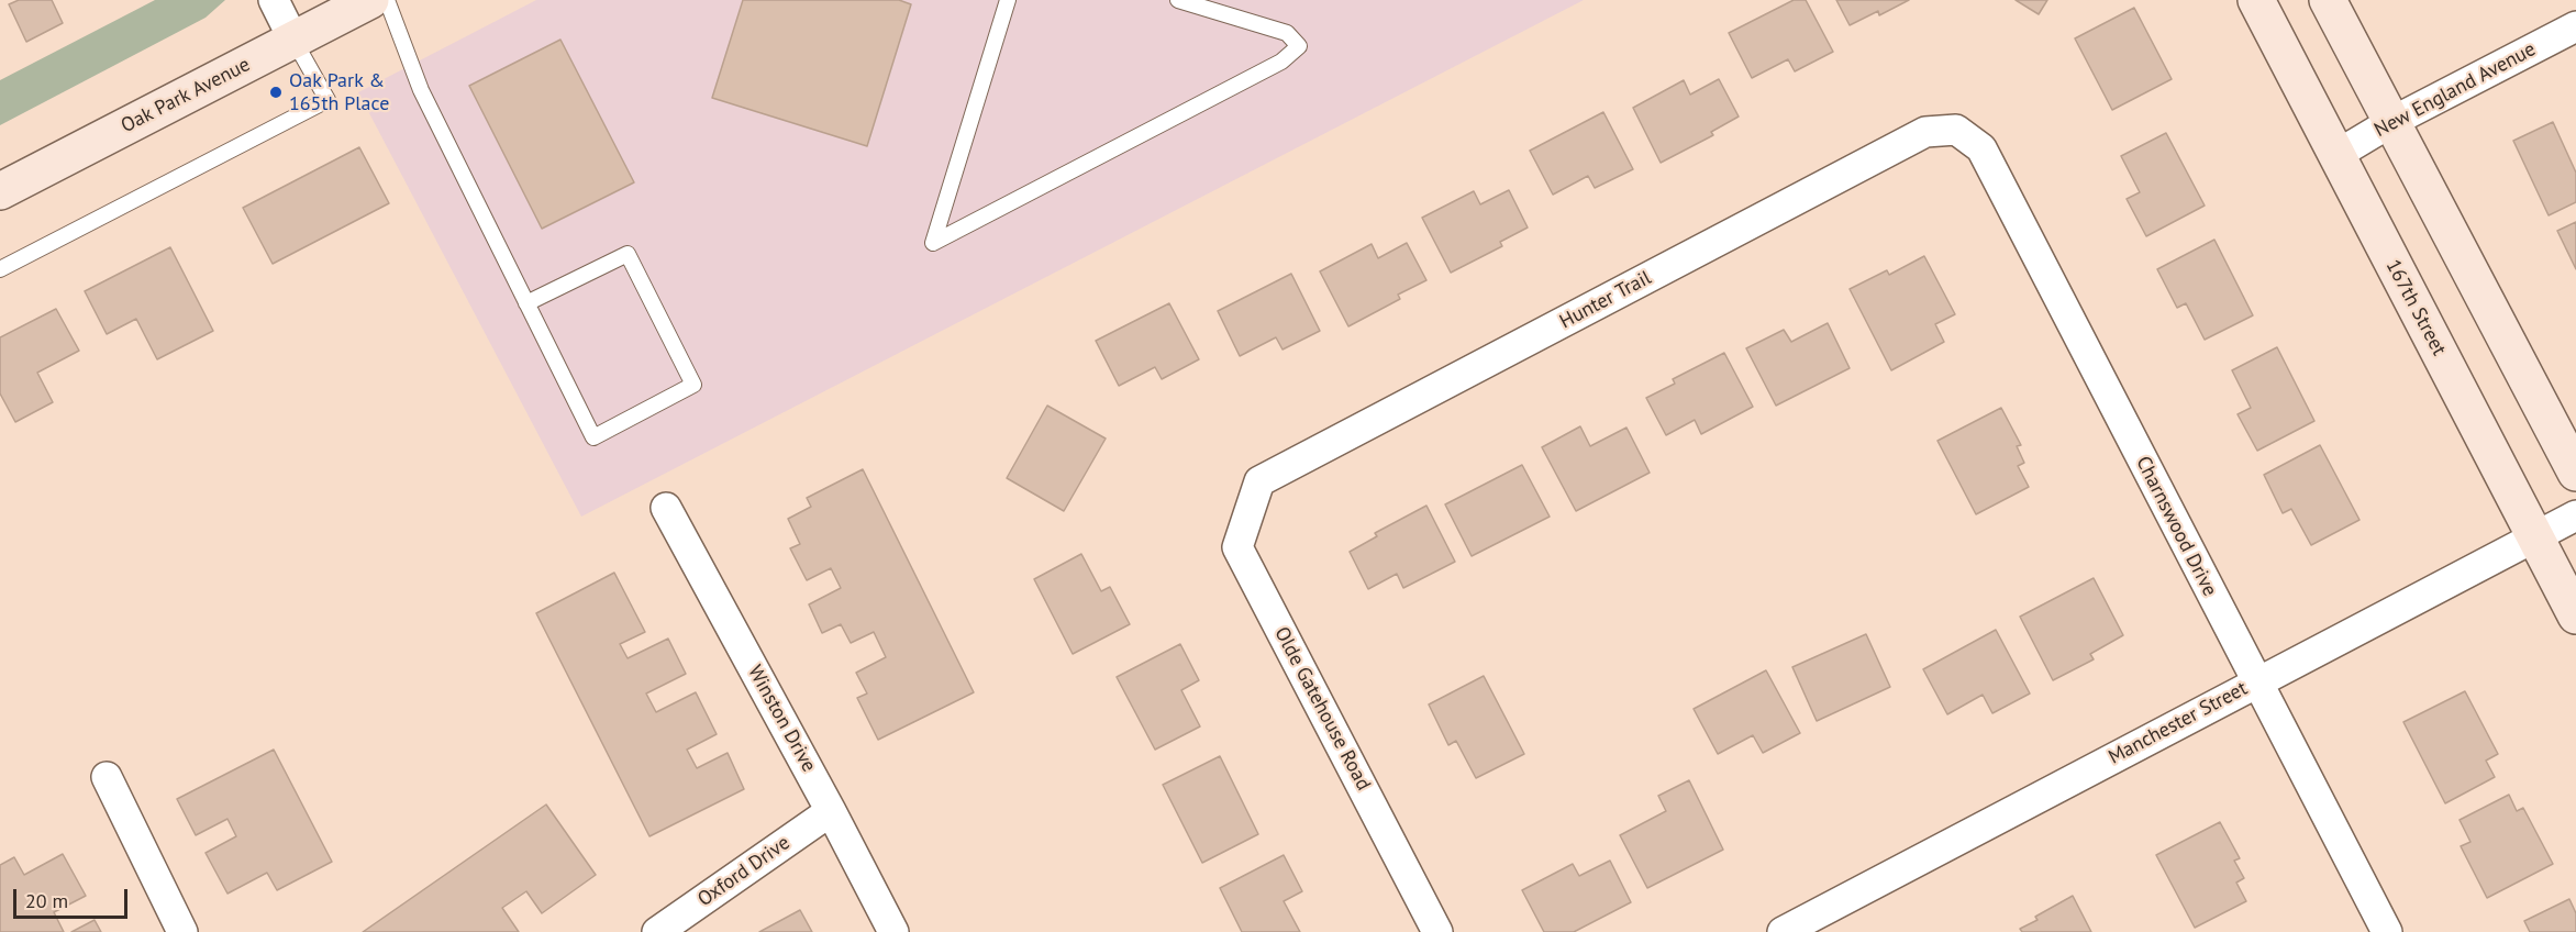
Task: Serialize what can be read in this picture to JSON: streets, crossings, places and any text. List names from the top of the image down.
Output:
{
  "streets": {
    "main road": ["Oak Park Avenue", "167th Street"],
    "street": [
      "New England Avenue",
      "Hunter Trail",
      "Charnswood Drive",
      "Olde Gatehouse Road",
      "Winston Drive",
      "Manchester Street",
      "Oxford Drive"
    ]
  },
  "crossings": [
    ["New England Avenue", "167th Street"],
    ["Hunter Trail", "Charnswood Drive"],
    ["Hunter Trail", "Olde Gatehouse Road"],
    ["167th Street", "Manchester Street"],
    ["Charnswood Drive", "Manchester Street"],
    ["Winston Drive", "Oxford Drive"]
  ],
  "places": ["Oak Park & 165th Place"],
  "scale_bar": "20 m"
}
